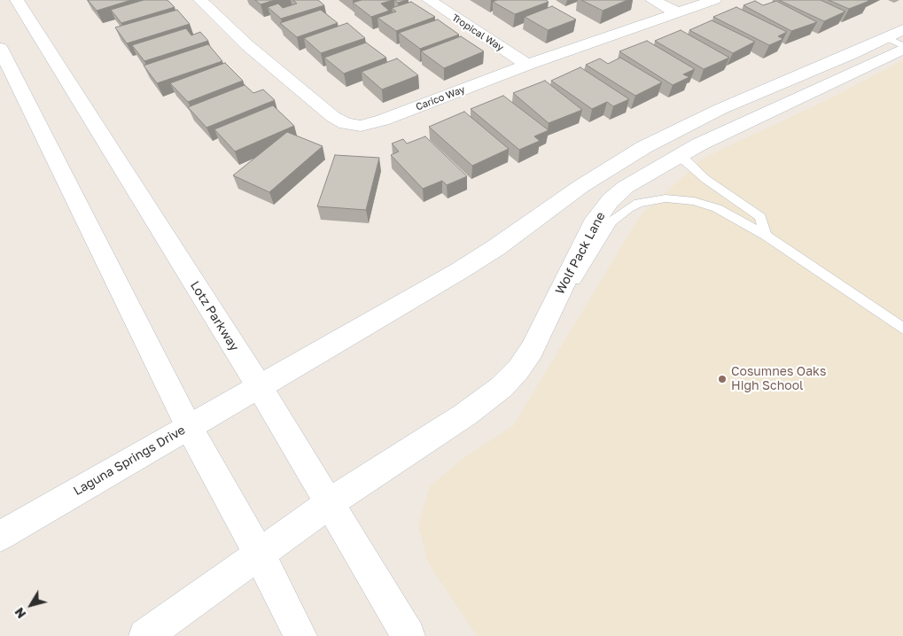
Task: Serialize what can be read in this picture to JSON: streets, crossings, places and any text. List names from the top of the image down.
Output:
{
  "streets": {
    "street": [
      "Tropical Way",
      "Carico Way",
      "Wolf Pack Lane",
      "Lotz Parkway",
      "Laguna Springs Drive"
    ]
  },
  "crossings": [
    ["Tropical Way", "Carico Way"],
    ["Wolf Pack Lane", "Lotz Parkway"],
    ["Wolf Pack Lane", "Laguna Springs Drive"],
    ["Lotz Parkway", "Laguna Springs Drive"]
  ],
  "places": ["Cosumnes Oaks High School"],
  "north": "bottom left"
}
